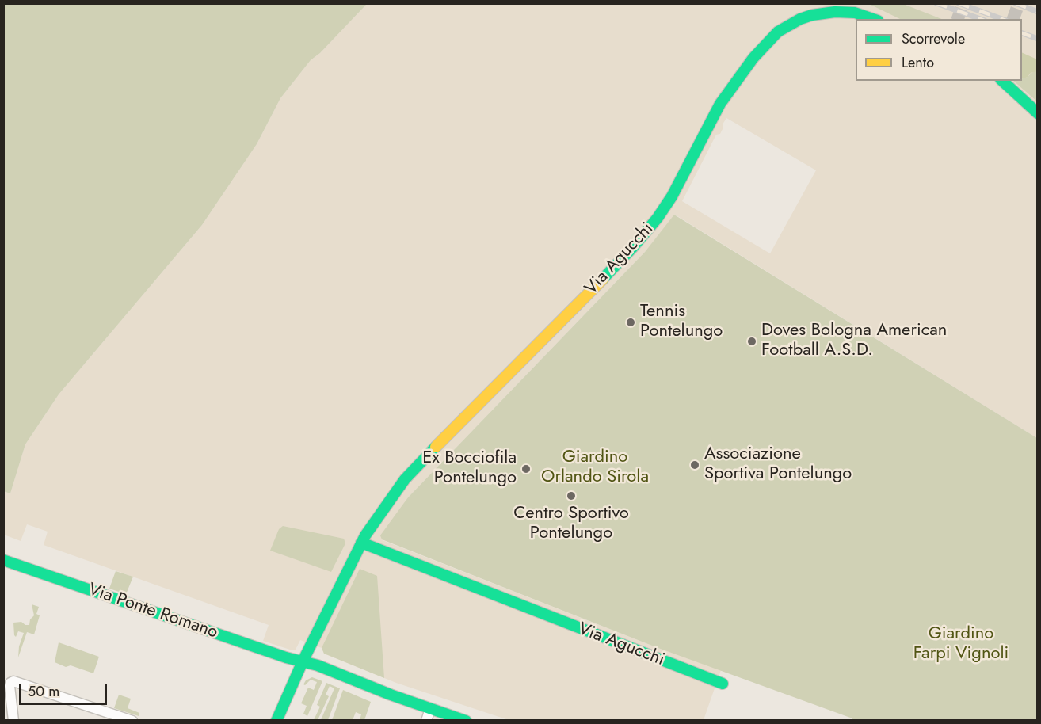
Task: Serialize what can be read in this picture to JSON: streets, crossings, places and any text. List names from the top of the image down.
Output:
{
  "streets": {
    "street": ["Via Agucchi", "Via Ponte Romano"]
  },
  "crossings": [
    ["Via Agucchi", "Via Ponte Romano"]
  ],
  "parks": ["Giardino Orlando Sirola", "Giardino Farpi Vignoli"],
  "places": [
    "Tennis Pontelungo",
    "Doves Bologna American Football A.S.D.",
    "Associazione Sportiva Pontelungo",
    "Ex Bocciofila Pontelungo",
    "Centro Sportivo Pontelungo"
  ],
  "legend": ["Scorrevole", "Lento"],
  "scale_bar": "50 m"
}
